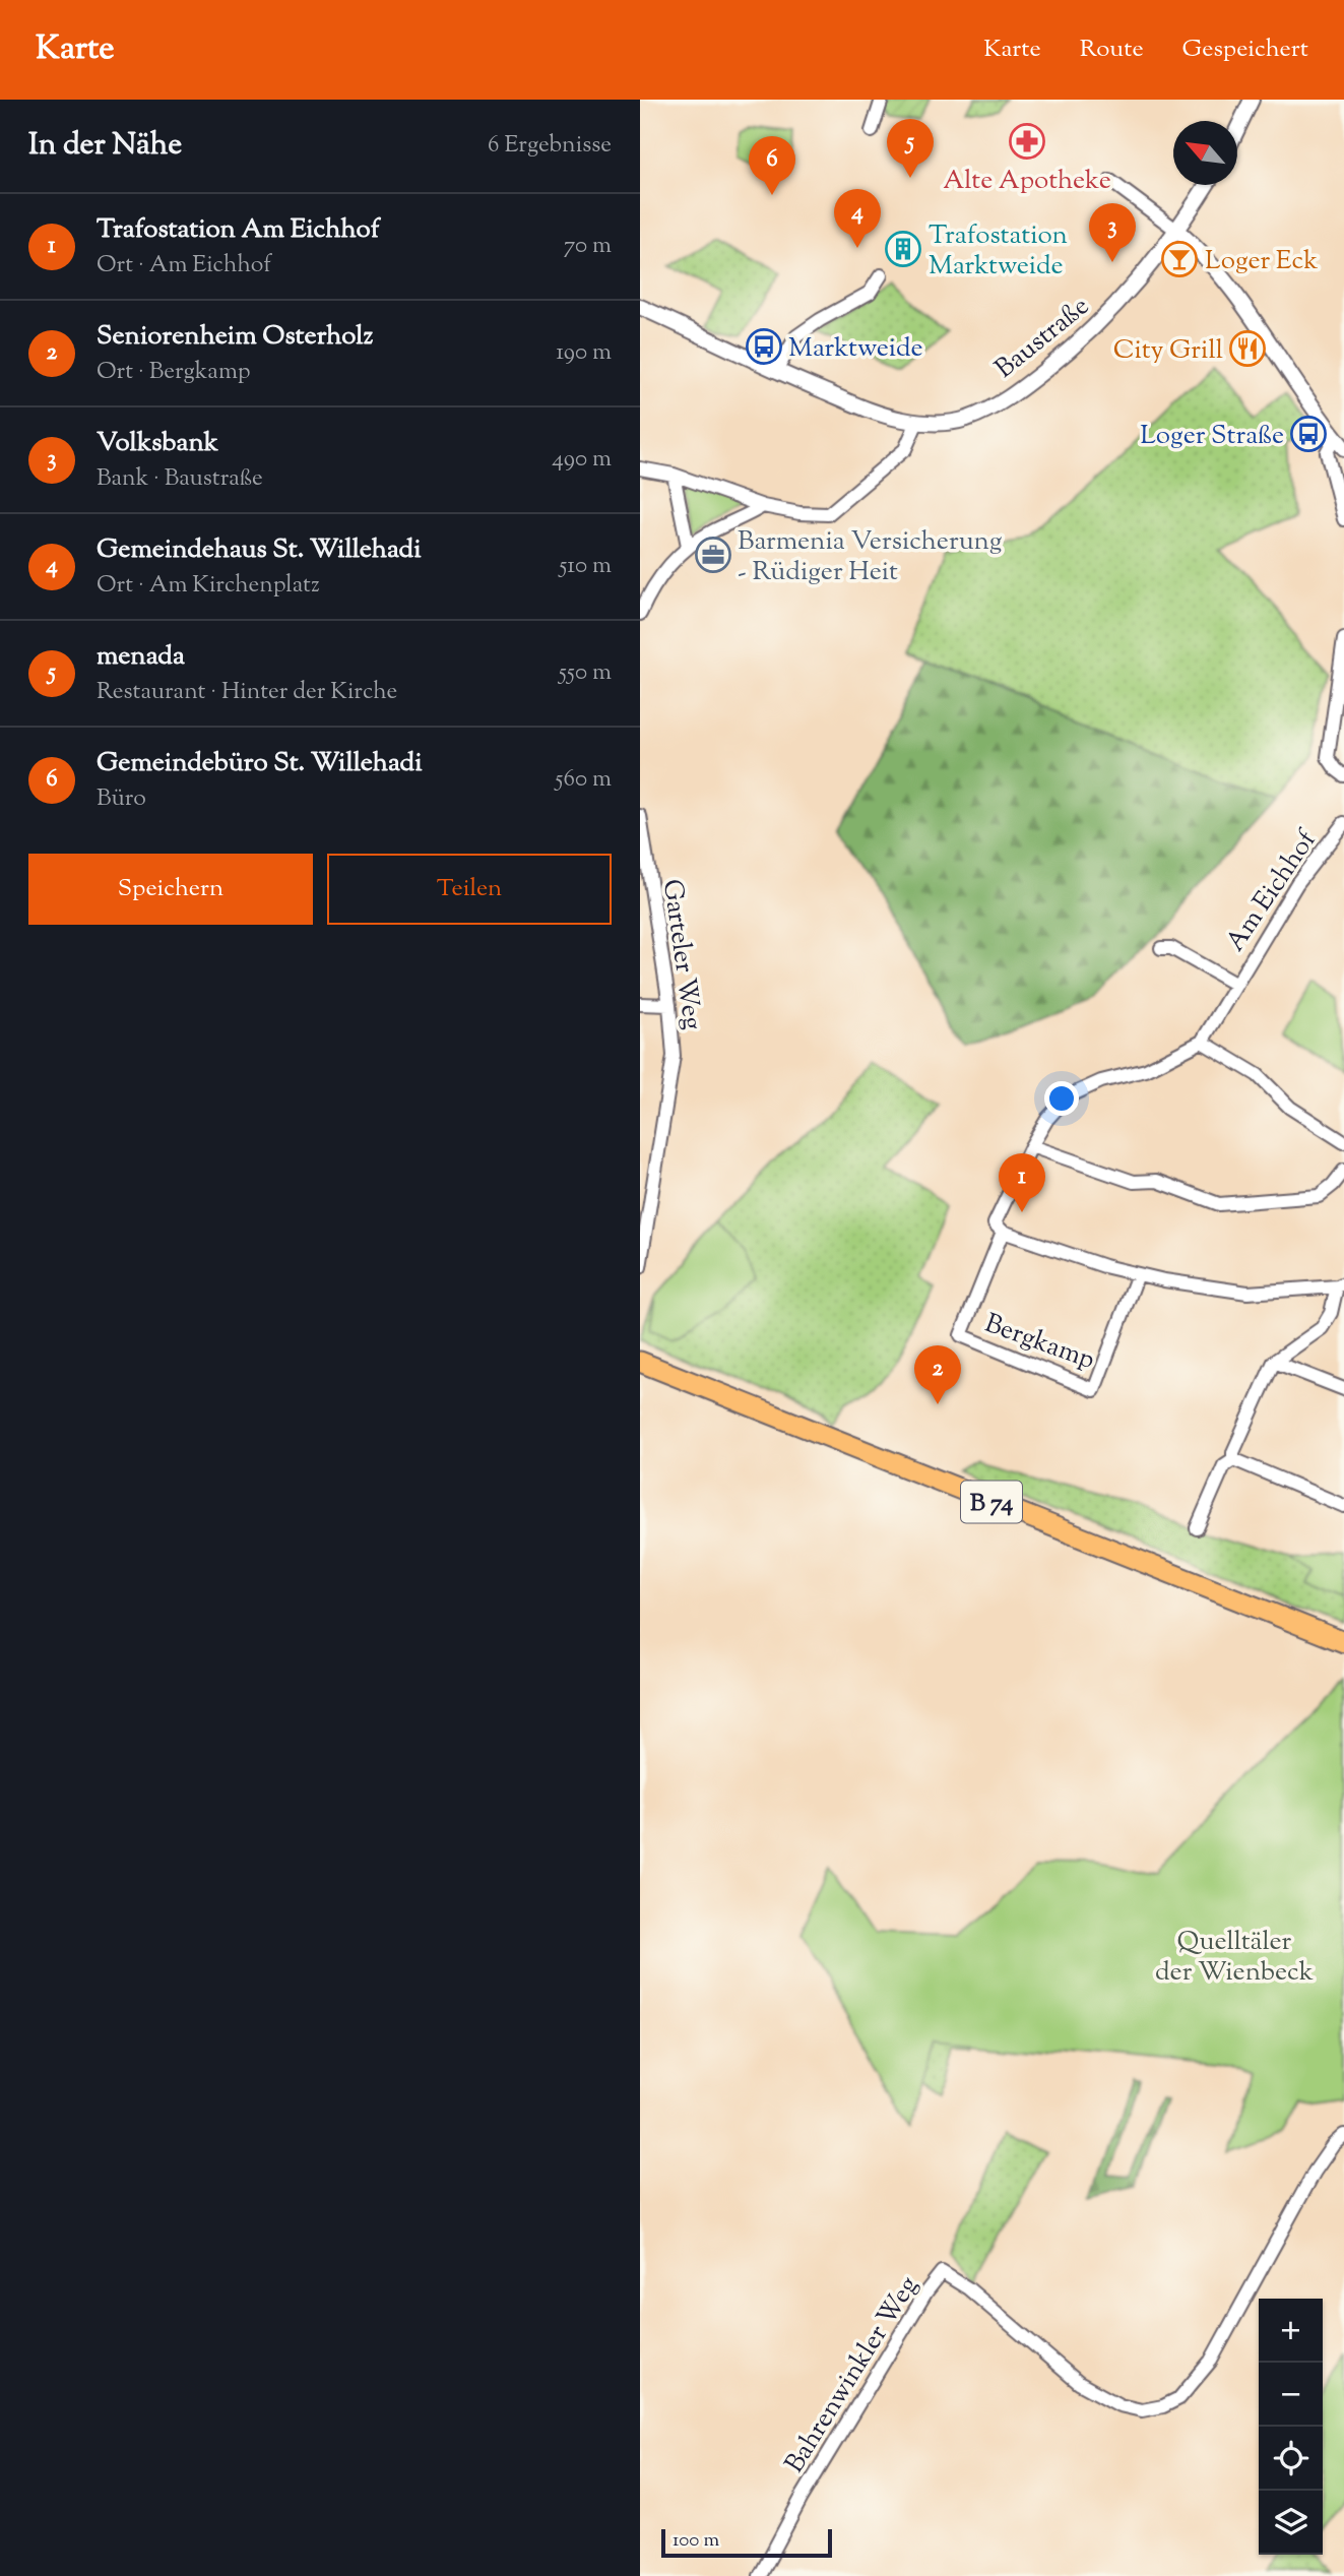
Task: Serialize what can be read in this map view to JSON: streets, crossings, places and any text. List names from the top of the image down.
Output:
{
  "streets": {
    "main road": ["B 74"],
    "street": [
      "Baustraße",
      "Am Eichhof",
      "Garteler Weg",
      "Bergkamp",
      "Bahrenwinkler Weg"
    ]
  },
  "parks": ["Quelltäler der Wienbeck"],
  "places": {
    "pharmacy": ["Alte Apotheke"],
    "building": ["Trafostation Marktweide"],
    "bar": ["Loger Eck"],
    "bus stop": ["Marktweide", "Loger Straße"],
    "restaurant": ["City Grill"],
    "office": ["Barmenia Versicherung - Rüdiger Heit"]
  },
  "scale_bar": "100 m",
  "north": "top left",
  "page": {
    "header": "Karte",
    "nav": ["Karte", "Route", "Gespeichert"],
    "heading": ["In der Nähe", "6 Ergebnisse"],
    "pins": [
      "5",
      "6",
      "4",
      "3",
      "1",
      "2"
    ],
    "list": [
      {
        "mark": "1",
        "name": "Trafostation Am Eichhof",
        "note": "Ort · Am Eichhof",
        "value": "70 m"
      },
      {
        "mark": "2",
        "name": "Seniorenheim Osterholz",
        "note": "Ort · Bergkamp",
        "value": "190 m"
      },
      {
        "mark": "3",
        "name": "Volksbank",
        "note": "Bank · Baustraße",
        "value": "490 m"
      },
      {
        "mark": "4",
        "name": "Gemeindehaus St. Willehadi",
        "note": "Ort · Am Kirchenplatz",
        "value": "510 m"
      },
      {
        "mark": "5",
        "name": "menada",
        "note": "Restaurant · Hinter der Kirche",
        "value": "550 m"
      },
      {
        "mark": "6",
        "name": "Gemeindebüro St. Willehadi",
        "note": "Büro",
        "value": "560 m"
      }
    ],
    "buttons": ["Speichern", "Teilen"],
    "map_buttons": ["+", "−"],
    "scale": "100 m"
  }
}
